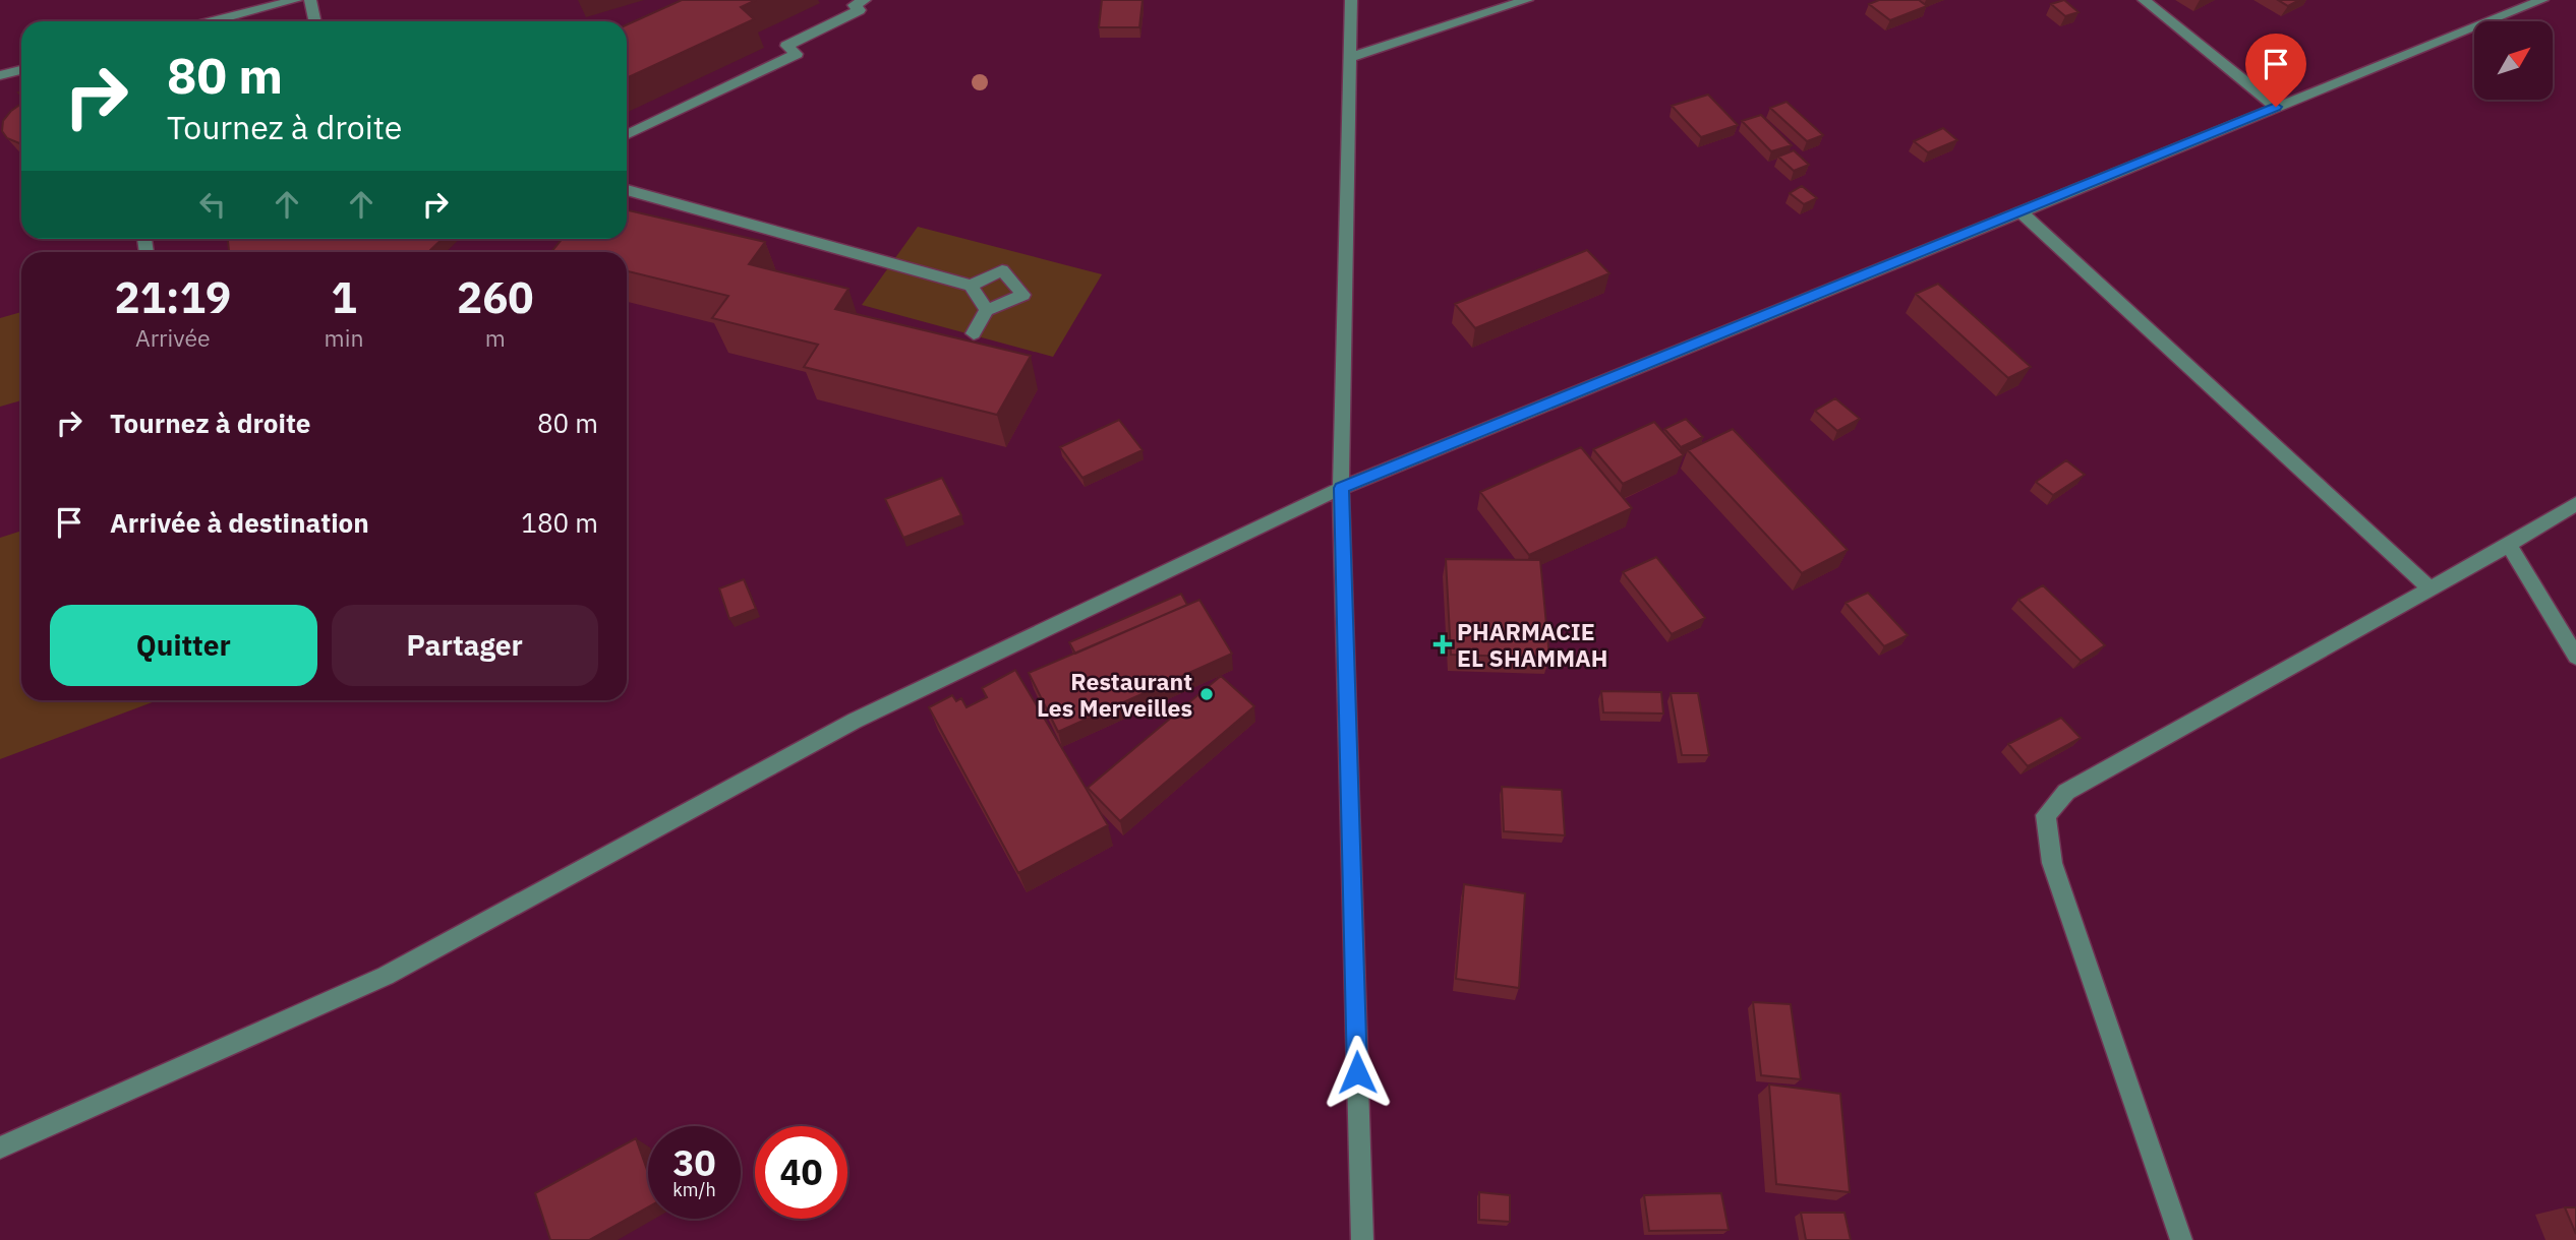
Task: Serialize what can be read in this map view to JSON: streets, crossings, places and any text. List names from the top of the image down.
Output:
{
  "places": {
    "health": ["PHARMACIE EL SHAMMAH"],
    "other": ["Restaurant Les Merveilles"]
  },
  "north": "top right",
  "page": {
    "turn": ["80 m", "Tournez à droite"],
    "eta": [
      "21:19",
      "Arrivée",
      "1",
      "min",
      "260",
      "m"
    ],
    "list": [
      {
        "name": "Tournez à droite",
        "value": "80 m"
      },
      {
        "name": "Arrivée à destination",
        "value": "180 m"
      }
    ],
    "buttons": ["Quitter", "Partager"],
    "speed": "30 km/h",
    "limit": "40"
  }
}
